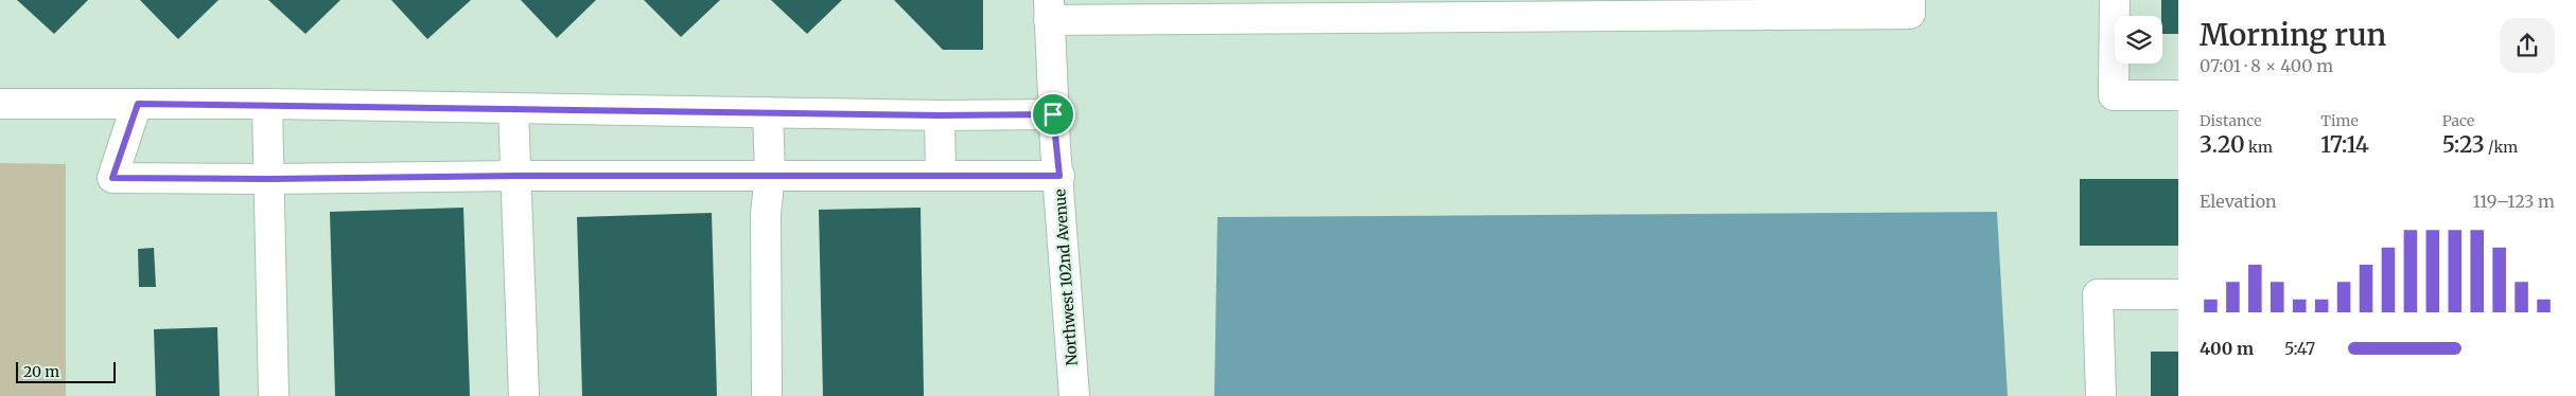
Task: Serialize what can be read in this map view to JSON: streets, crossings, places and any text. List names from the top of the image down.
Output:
{
  "streets": {
    "lane": ["Northwest 102nd Avenue"]
  },
  "scale_bar": "20 m",
  "page": {
    "heading": ["Morning run", "07:01 · 8 × 400 m"],
    "stats": [
      ["Distance", "3.20 km"],
      ["Time", "17:14"],
      ["Pace", "5:23 /km"]
    ],
    "chart": ["Elevation", "119–123 m"],
    "list": [
      {
        "name": "400 m",
        "note": "5:47"
      }
    ],
    "scale": "20 m"
  }
}
